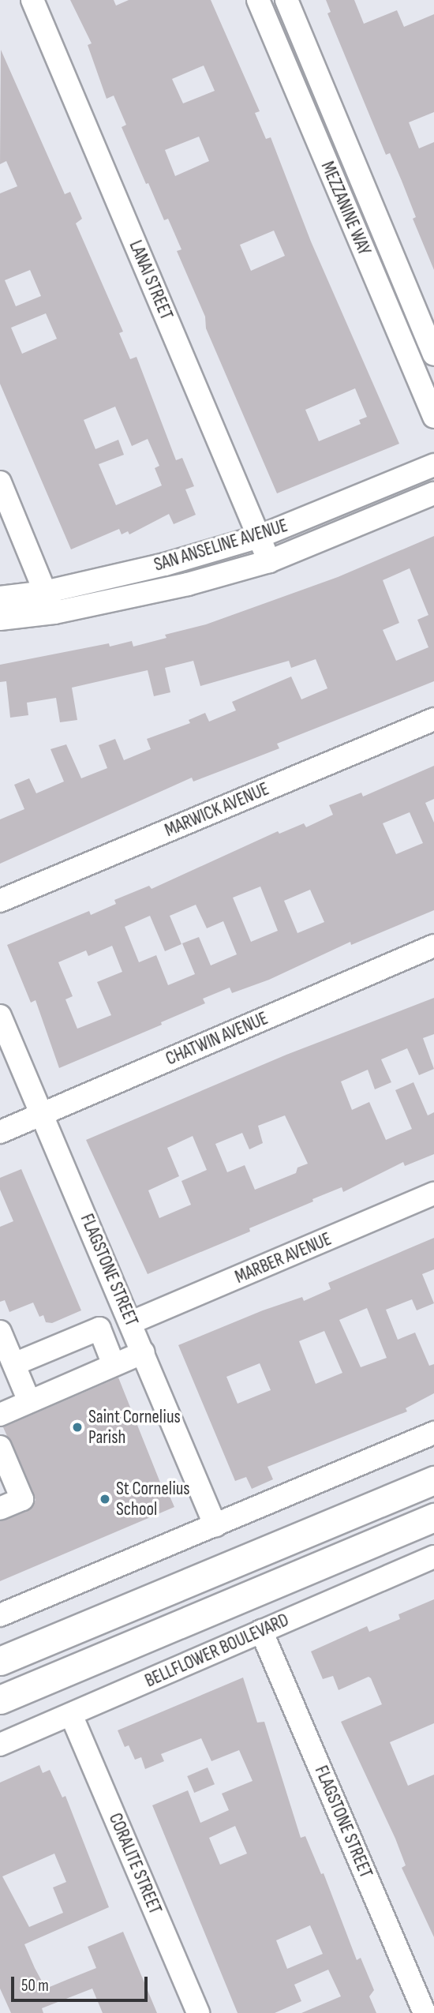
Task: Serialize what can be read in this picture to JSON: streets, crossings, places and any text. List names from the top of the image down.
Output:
{
  "streets": {
    "main road": ["BELLFLOWER BOULEVARD"],
    "street": [
      "MEZZANINE WAY",
      "LANAI STREET",
      "SAN ANSELINE AVENUE",
      "MARWICK AVENUE",
      "CHATWIN AVENUE",
      "MARBER AVENUE",
      "FLAGSTONE STREET",
      "CORALITE STREET"
    ]
  },
  "crossings": [
    ["LANAI STREET", "SAN ANSELINE AVENUE"],
    ["CHATWIN AVENUE", "FLAGSTONE STREET"],
    ["MARBER AVENUE", "FLAGSTONE STREET"],
    ["FLAGSTONE STREET", "BELLFLOWER BOULEVARD"],
    ["BELLFLOWER BOULEVARD", "CORALITE STREET"]
  ],
  "places": ["Saint Cornelius Parish", "St Cornelius School"],
  "scale_bar": "50 m"
}
